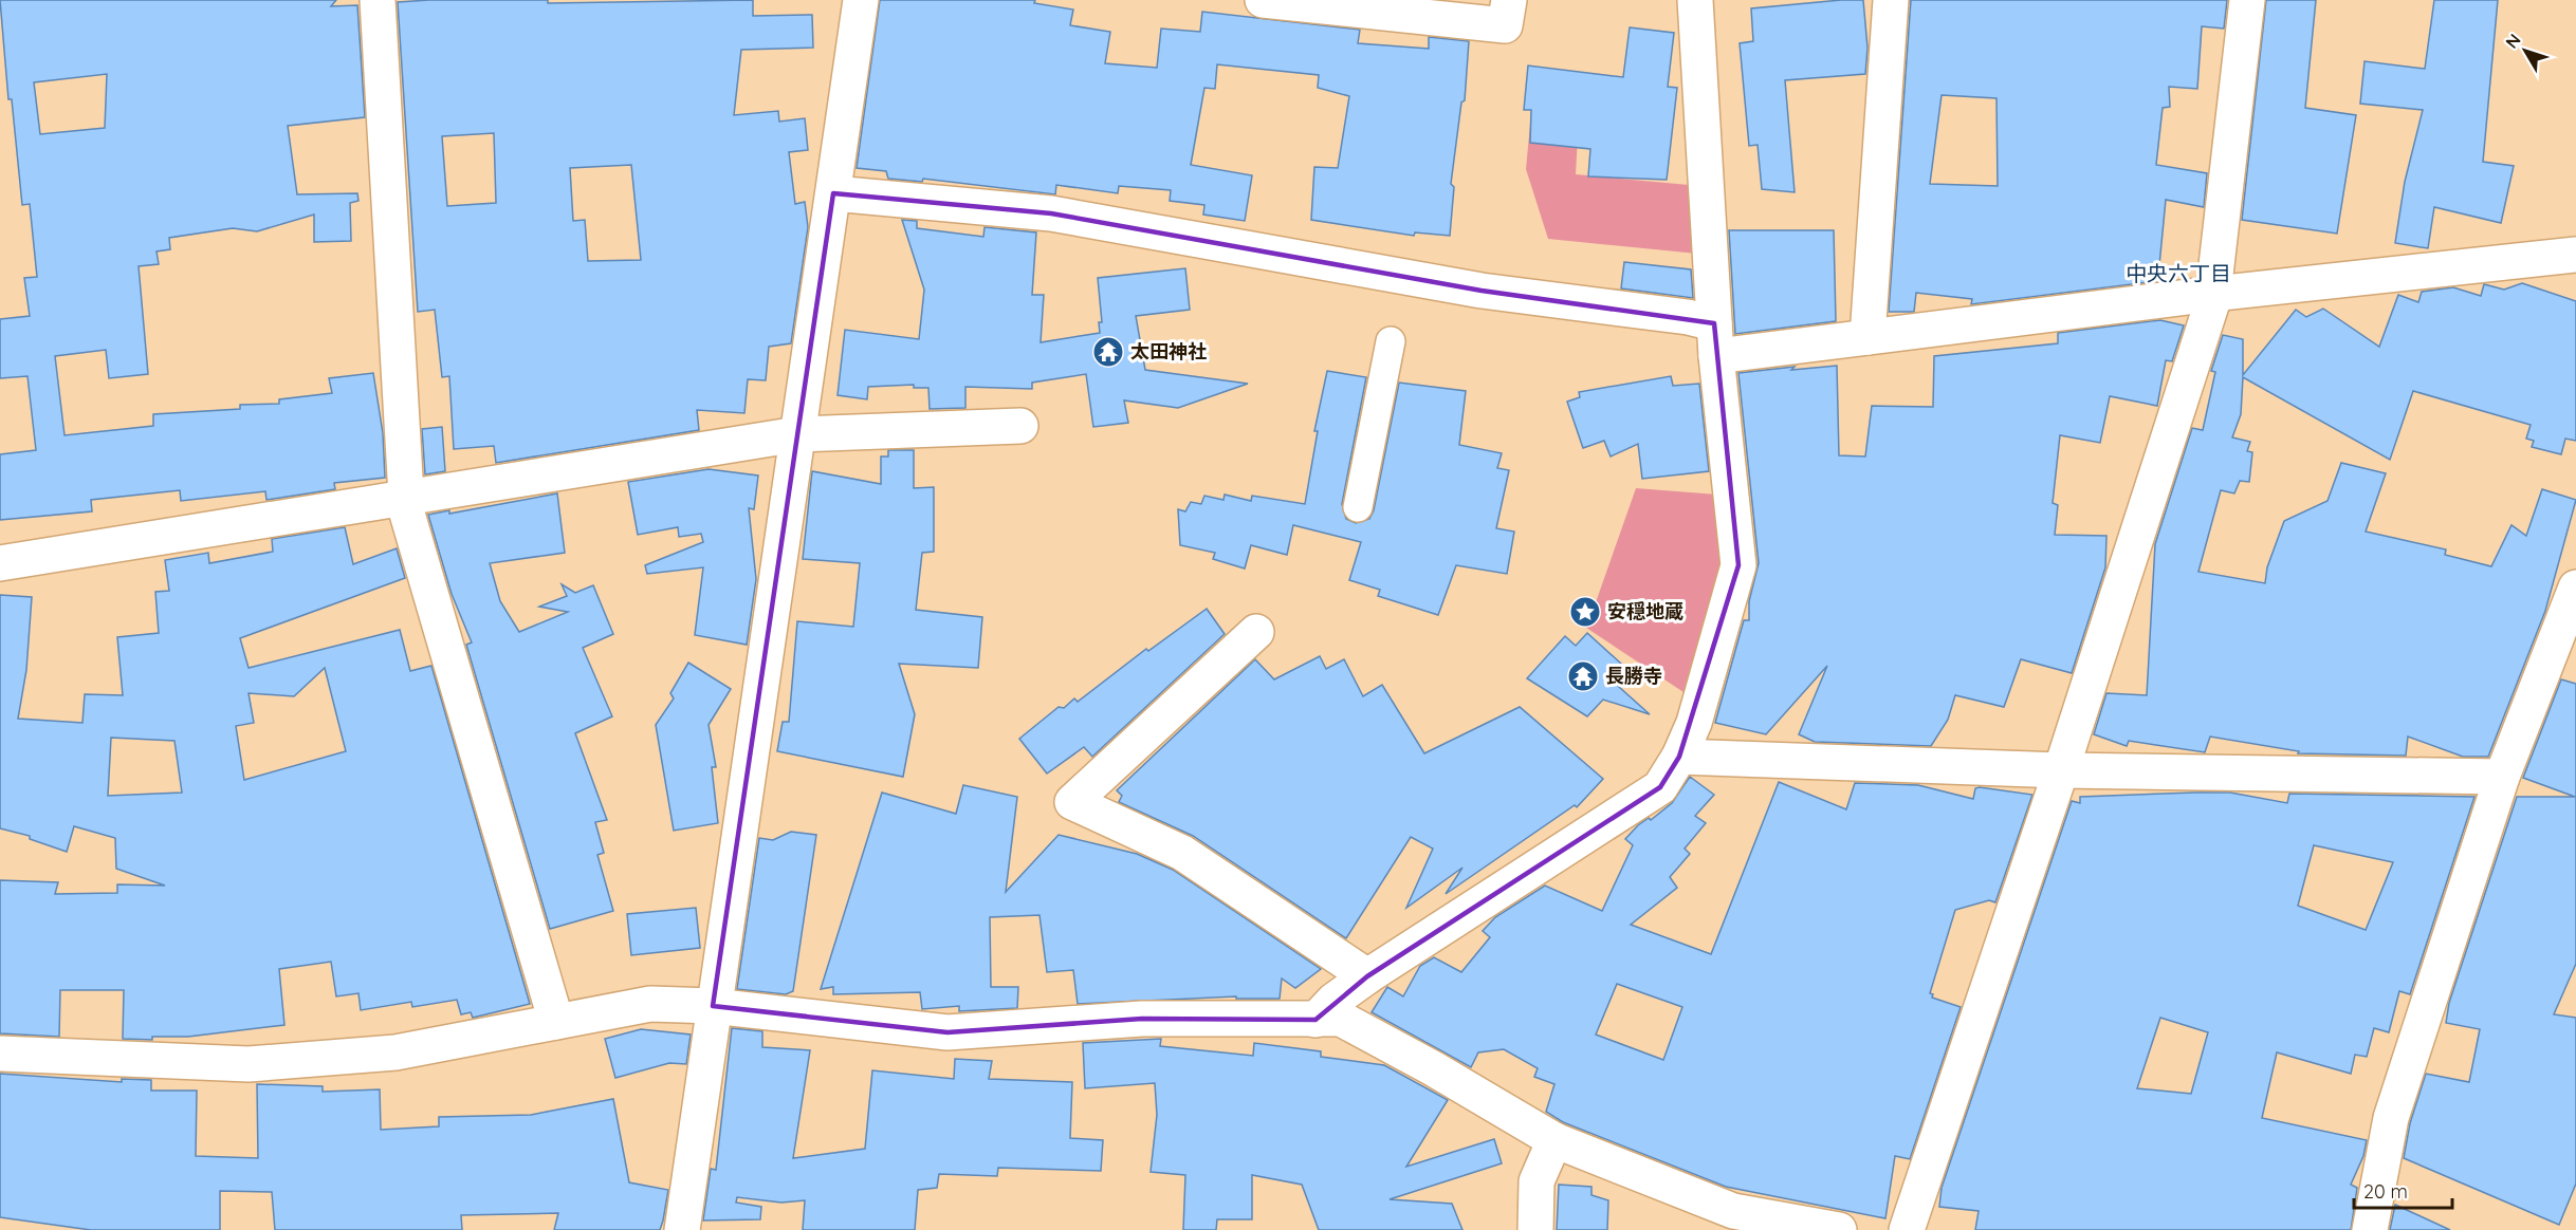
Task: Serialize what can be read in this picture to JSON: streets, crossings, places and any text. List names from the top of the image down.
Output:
{
  "districts": ["中央六丁目"],
  "places": {
    "temple": ["太田神社", "長勝寺"],
    "place": ["安穏地蔵"]
  },
  "scale_bar": "20 m",
  "north": "top left"
}
